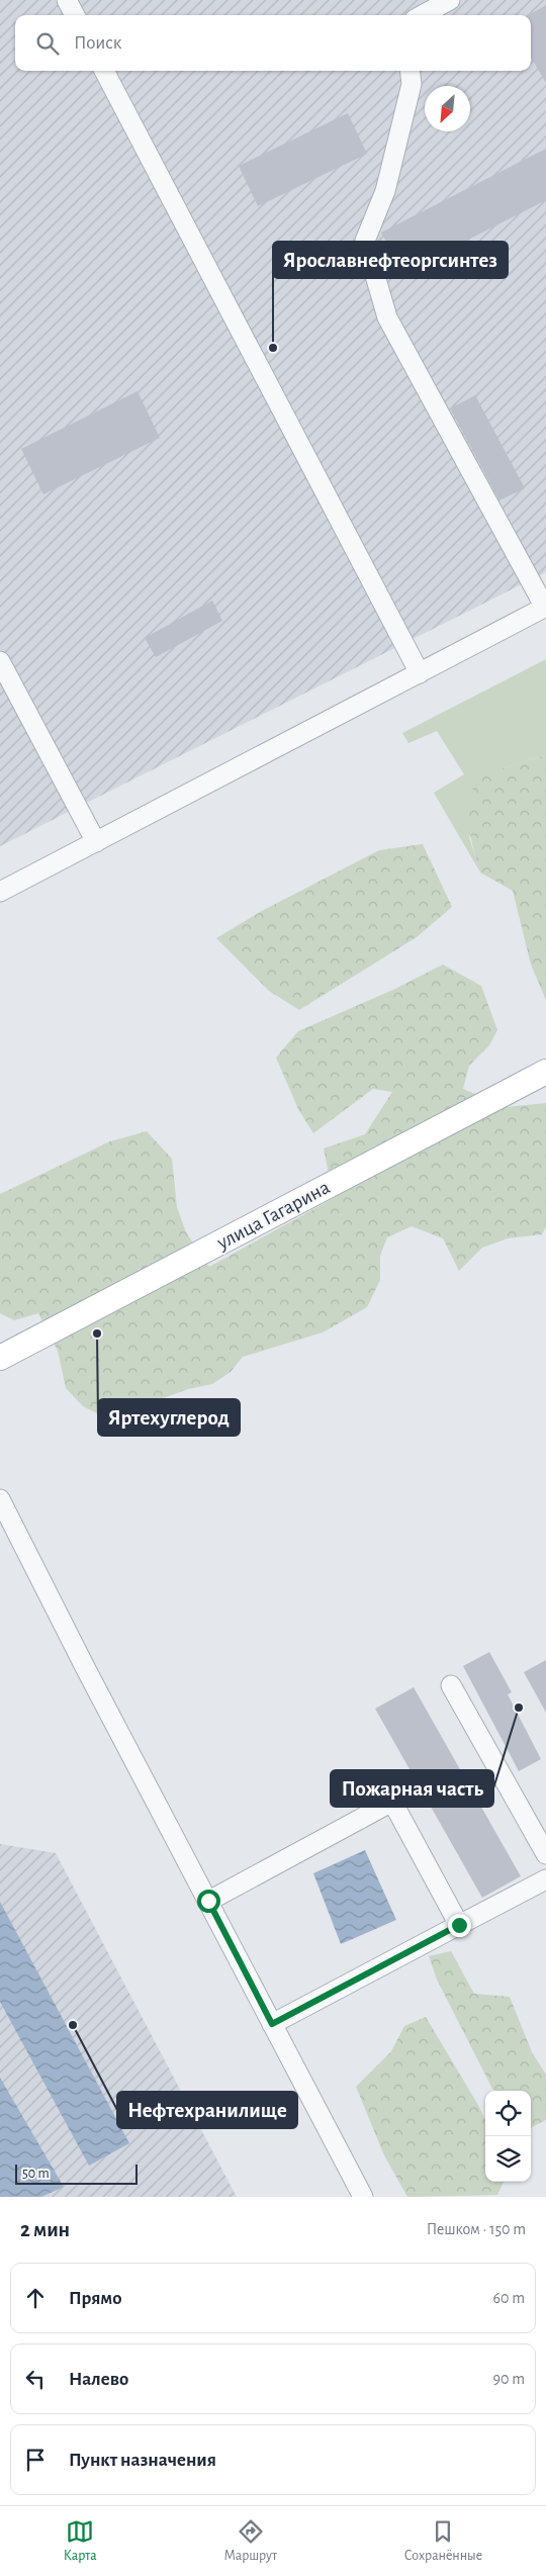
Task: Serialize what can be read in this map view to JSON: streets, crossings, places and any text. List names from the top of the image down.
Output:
{
  "streets": {
    "main road": ["улица Гагарина"]
  },
  "places": [
    "Ярославнефтеоргсинтез",
    "Яртехуглерод",
    "Пожарная часть",
    "Нефтехранилище"
  ],
  "scale_bar": "50 m",
  "north": "bottom left",
  "page": {
    "search": "Поиск",
    "scale": "50 m",
    "heading": ["2 мин", "Пешком · 150 m"],
    "list": [
      ["Прямо", "60 m"],
      ["Налево", "90 m"],
      "Пункт назначения"
    ],
    "nav": ["Карта", "Маршрут", "Сохранённые"]
  }
}
